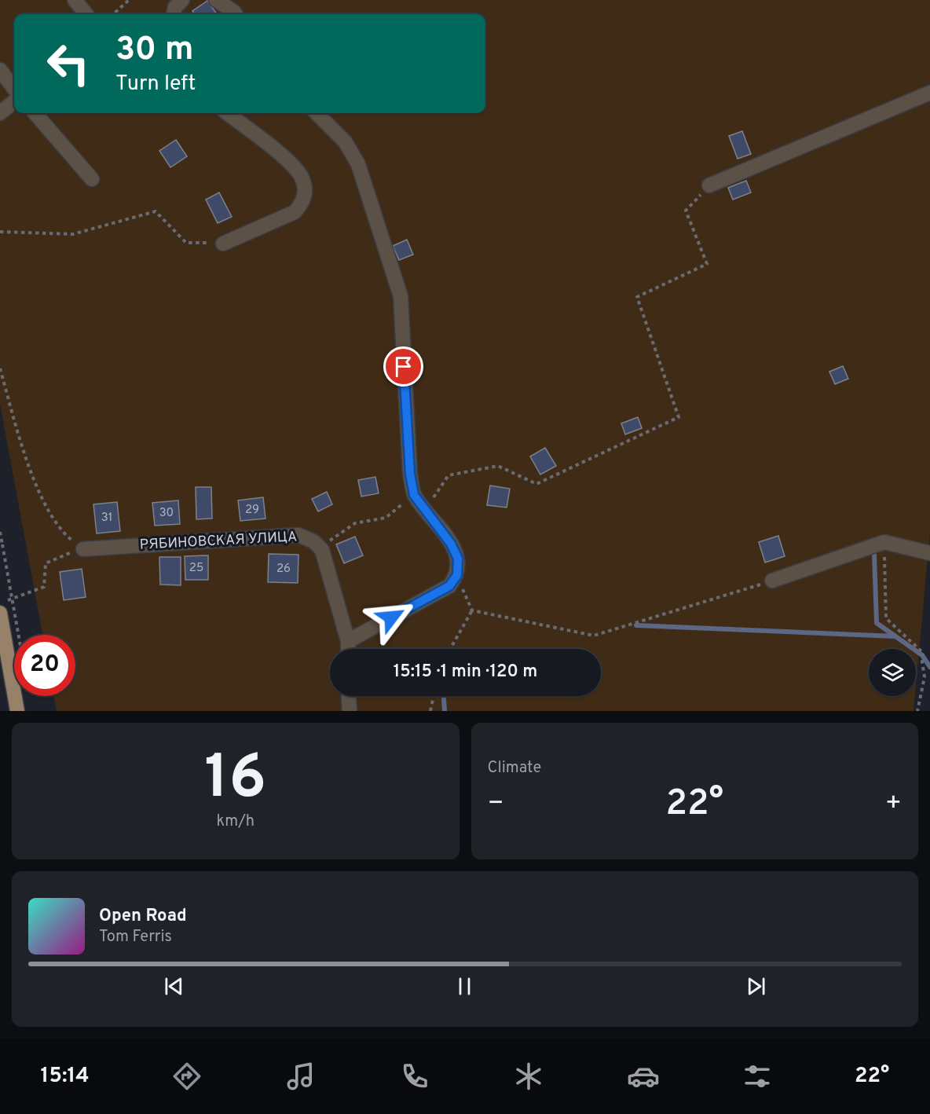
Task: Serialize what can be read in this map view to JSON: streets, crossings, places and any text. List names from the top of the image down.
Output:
{
  "streets": {
    "street": ["РЯБИНОВСКАЯ УЛИЦА"]
  },
  "house_numbers": [
    "29",
    "30",
    "31",
    "25",
    "26"
  ],
  "page": {
    "turn": ["30 m", "Turn left"],
    "limit": "20",
    "trip": "15:15 · 1 min · 120 m",
    "tile": [
      ["16", "km/h"],
      "Climate"
    ],
    "heat": ["−", "22°", "+"],
    "song": ["Open Road", "Tom Ferris"],
    "tabs": ["15:14", "22°"]
  }
}
